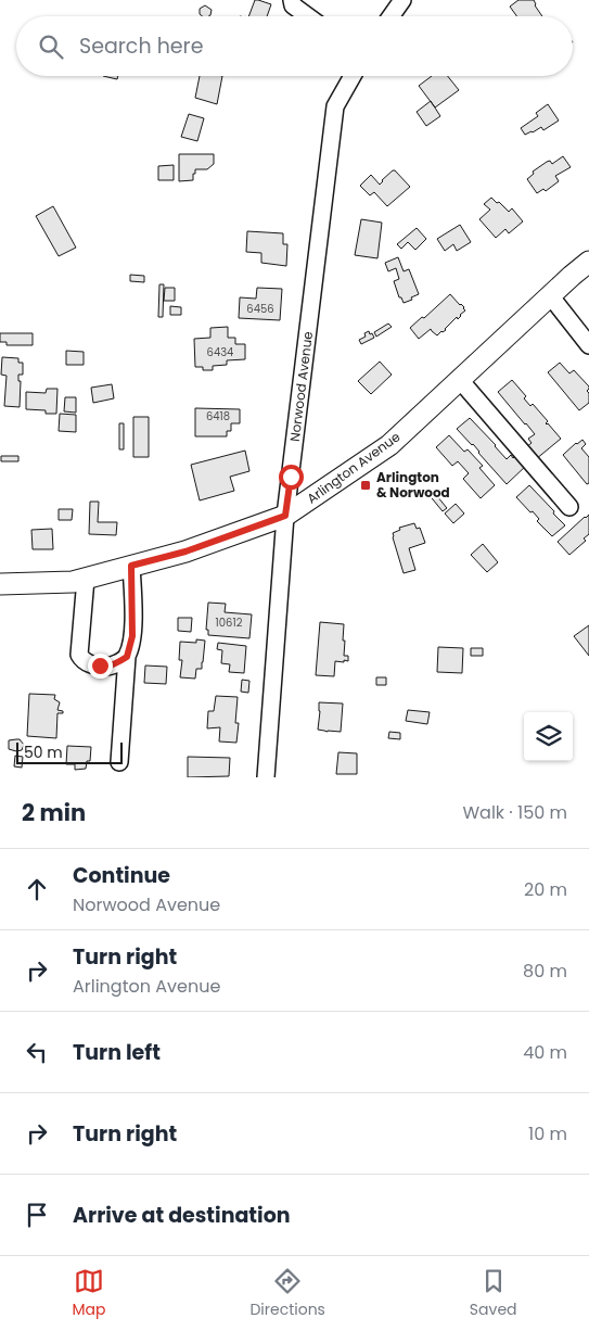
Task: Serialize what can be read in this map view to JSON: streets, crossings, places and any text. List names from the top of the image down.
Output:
{
  "streets": {
    "main road": ["Arlington Avenue"],
    "street": ["Norwood Avenue"]
  },
  "crossings": [
    ["Norwood Avenue", "Arlington Avenue"]
  ],
  "places": {
    "transit": ["Arlington & Norwood"]
  },
  "house_numbers": [
    "6456",
    "6434",
    "6418",
    "10612"
  ],
  "scale_bar": "50 m",
  "page": {
    "search": "Search here",
    "scale": "50 m",
    "heading": ["2 min", "Walk · 150 m"],
    "list": [
      ["Continue", "Norwood Avenue", "20 m"],
      ["Turn right", "Arlington Avenue", "80 m"],
      ["Turn left", "40 m"],
      ["Turn right", "10 m"],
      "Arrive at destination"
    ],
    "nav": ["Map", "Directions", "Saved"]
  }
}
